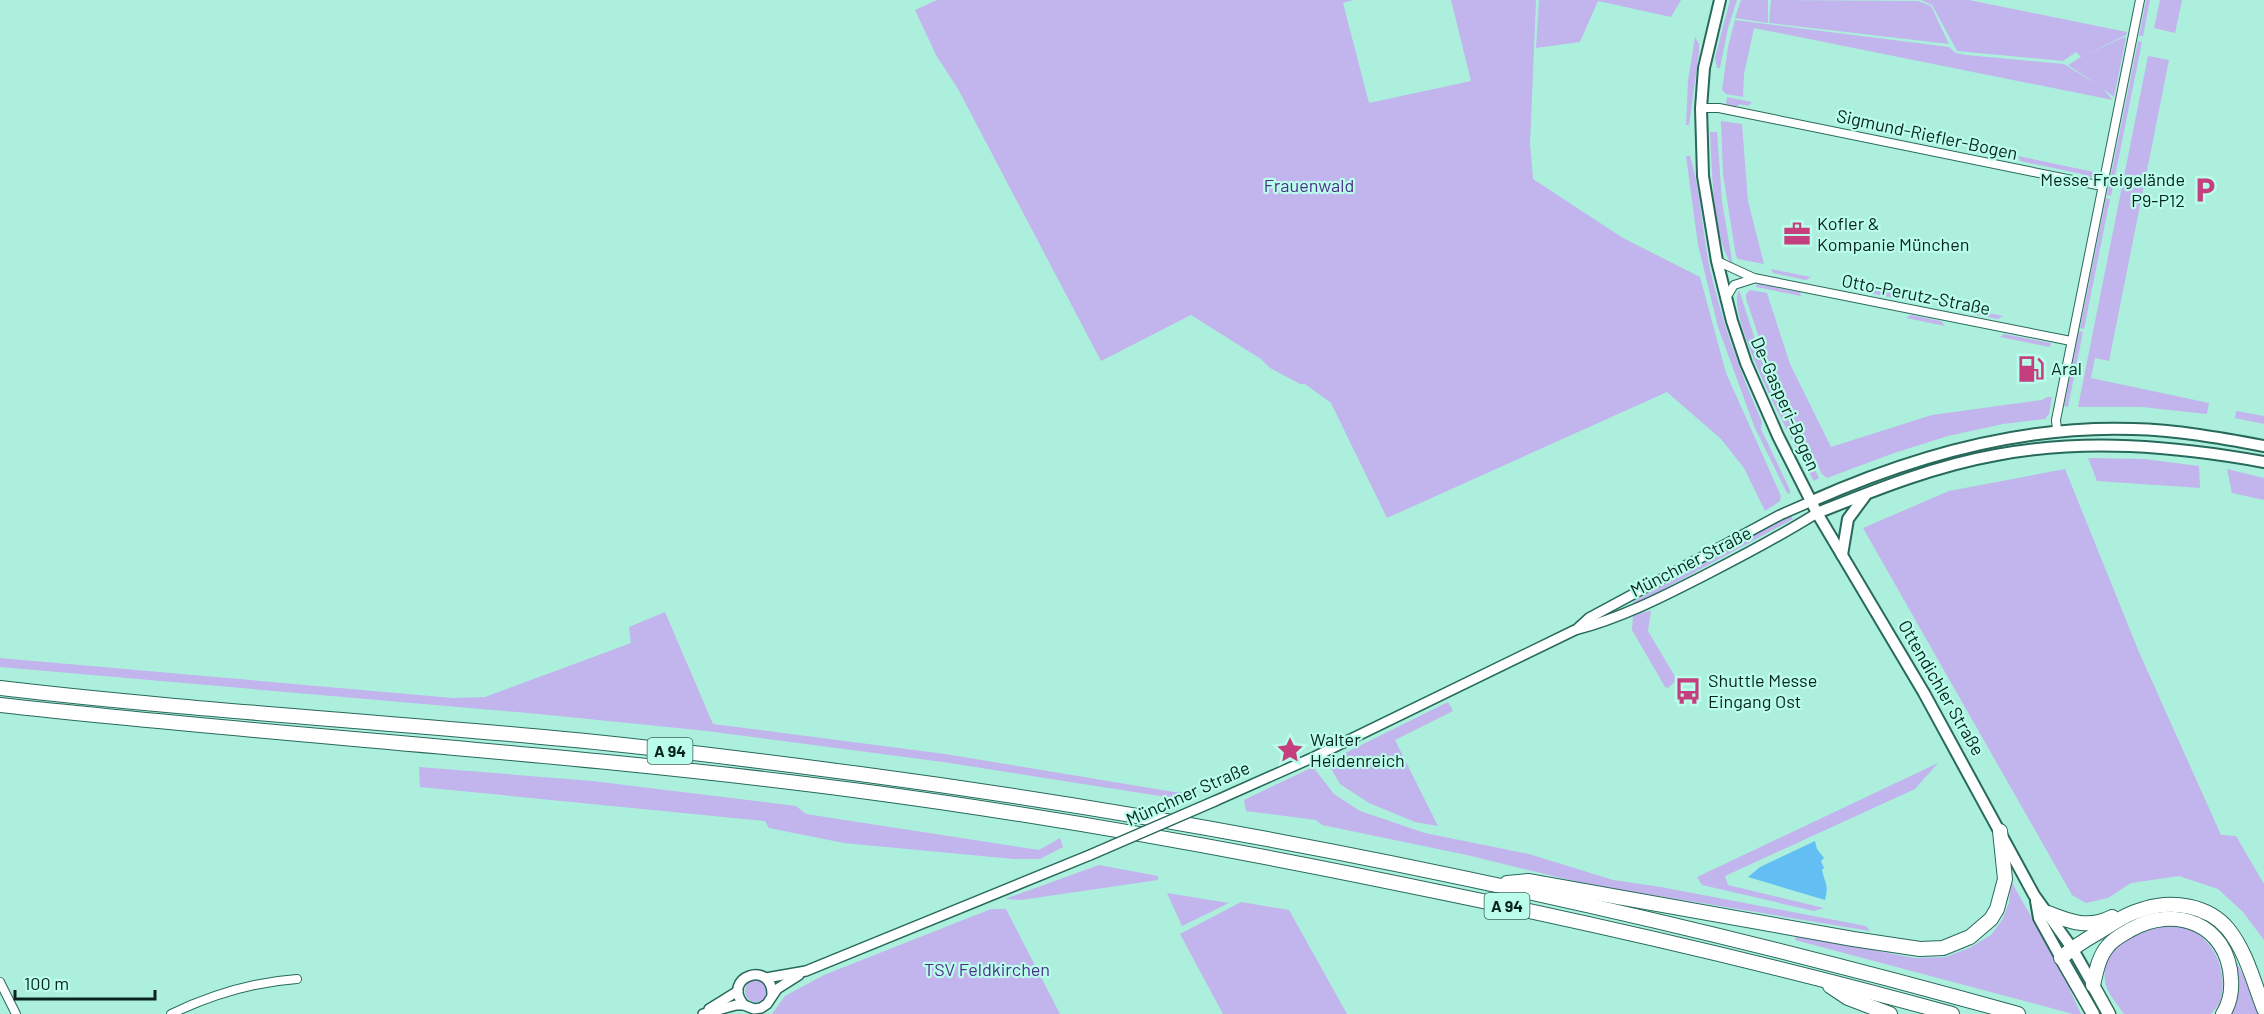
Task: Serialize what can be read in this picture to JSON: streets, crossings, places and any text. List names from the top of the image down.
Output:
{
  "streets": {
    "highway": ["A 94"],
    "main road": ["De-Gasperi-Bogen", "Ottendichler Straße"],
    "street": ["Sigmund-Riefler-Bogen", "Otto-Perutz-Straße", "Münchner Straße"]
  },
  "crossings": [
    ["Sigmund-Riefler-Bogen", "De-Gasperi-Bogen"],
    ["Otto-Perutz-Straße", "De-Gasperi-Bogen"],
    ["De-Gasperi-Bogen", "Münchner Straße"],
    ["De-Gasperi-Bogen", "Ottendichler Straße"],
    ["Münchner Straße", "Ottendichler Straße"]
  ],
  "parks": ["Frauenwald", "TSV Feldkirchen"],
  "places": {
    "parking": ["Messe Freigelände P9-P12"],
    "office": ["Kofler & Kompanie München"],
    "fuel station": ["Aral"],
    "bus stop": ["Shuttle Messe Eingang Ost"],
    "place": ["Walter Heidenreich"]
  },
  "scale_bar": "100 m"
}
